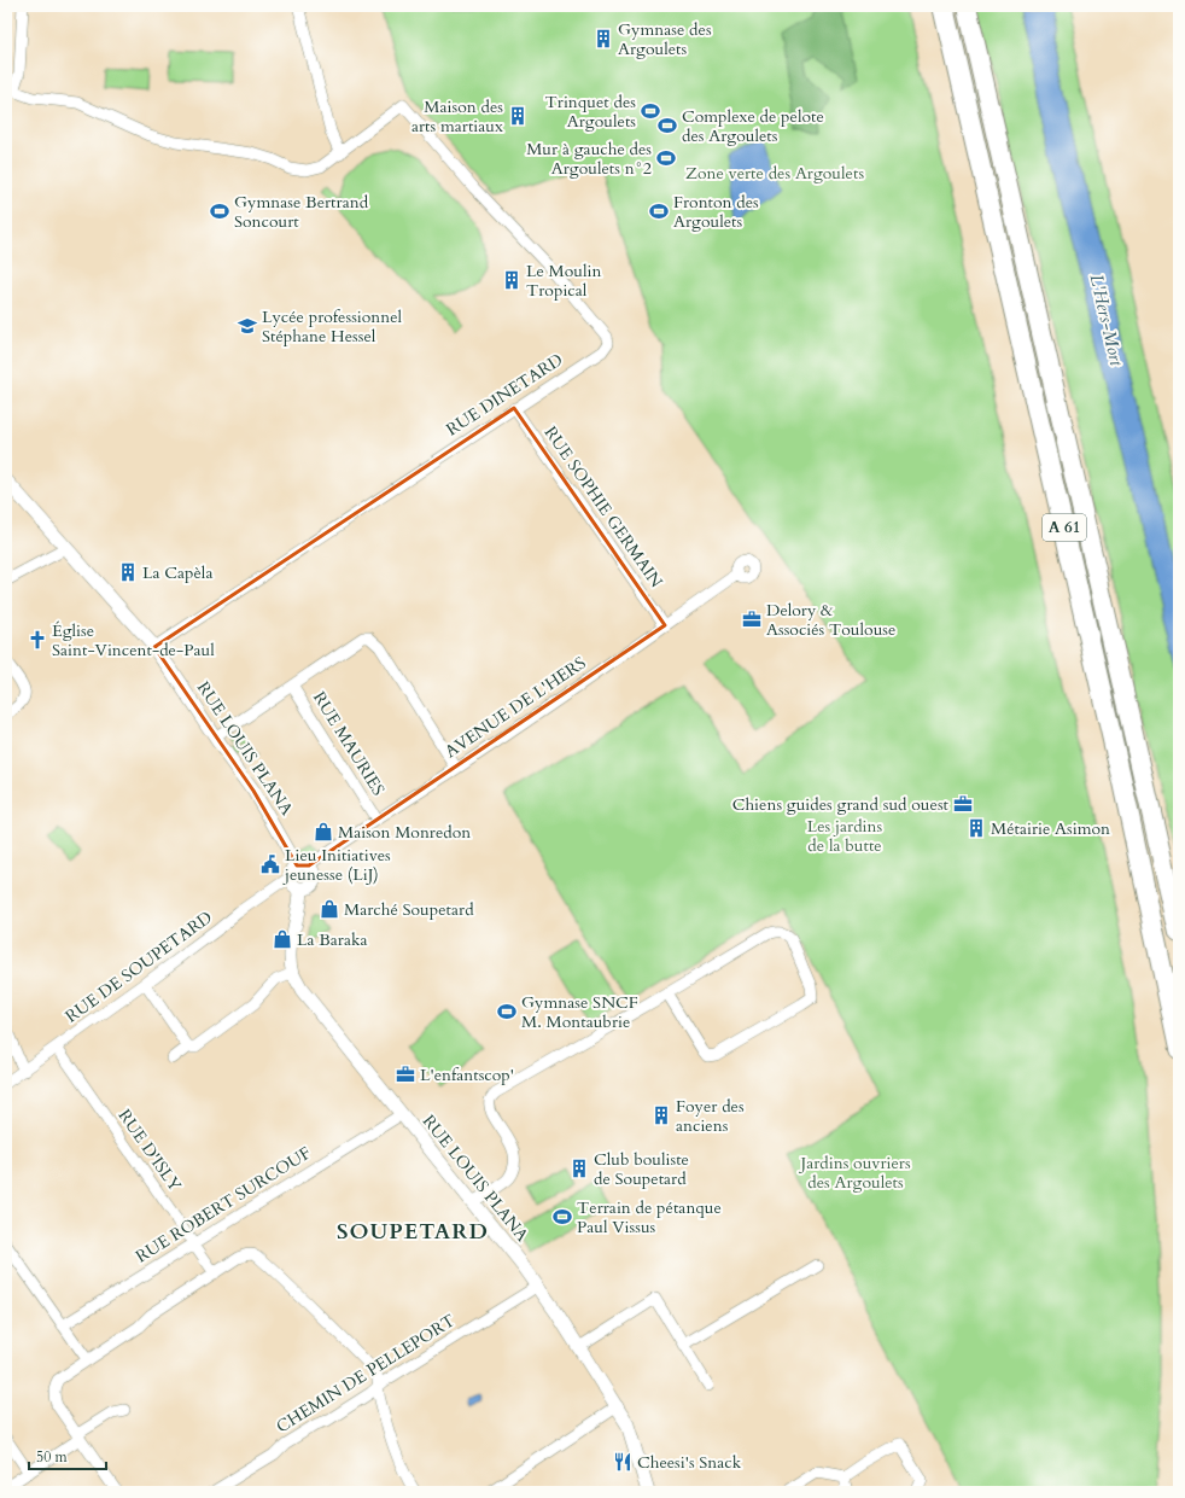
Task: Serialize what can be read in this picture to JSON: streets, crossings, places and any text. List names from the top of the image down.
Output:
{
  "streets": {
    "highway": ["A 61"],
    "street": [
      "RUE DINETARD",
      "RUE SOPHIE GERMAIN",
      "AVENUE DE L'HERS",
      "RUE MAURIES",
      "RUE LOUIS PLANA",
      "RUE DE SOUPETARD",
      "RUE D'ISLY",
      "RUE ROBERT SURCOUF",
      "CHEMIN DE PELLEPORT"
    ]
  },
  "crossings": [
    ["RUE DINETARD", "RUE SOPHIE GERMAIN"],
    ["RUE DINETARD", "RUE LOUIS PLANA"],
    ["RUE SOPHIE GERMAIN", "AVENUE DE L'HERS"],
    ["AVENUE DE L'HERS", "RUE MAURIES"],
    ["AVENUE DE L'HERS", "RUE LOUIS PLANA"],
    ["AVENUE DE L'HERS", "RUE DE SOUPETARD"],
    ["RUE LOUIS PLANA", "RUE DE SOUPETARD"],
    ["RUE LOUIS PLANA", "RUE ROBERT SURCOUF"],
    ["RUE LOUIS PLANA", "CHEMIN DE PELLEPORT"],
    ["RUE DE SOUPETARD", "RUE D'ISLY"],
    ["RUE D'ISLY", "RUE ROBERT SURCOUF"]
  ],
  "districts": ["SOUPETARD"],
  "water": ["L'Hers-Mort"],
  "parks": ["Zone verte des Argoulets", "Les jardins de la butte", "Jardins ouvriers des Argoulets"],
  "places": {
    "building": [
      "Gymnase des Argoulets",
      "Maison des arts martiaux",
      "Le Moulin Tropical",
      "La Capèla",
      "Métairie Asimon",
      "Foyer des anciens",
      "Club bouliste de Soupetard"
    ],
    "sports": [
      "Trinquet des Argoulets",
      "Complexe de pelote des Argoulets",
      "Mur à gauche des Argoulets n°2",
      "Gymnase Bertrand Soncourt",
      "Fronton des Argoulets",
      "Gymnase SNCF M. Montaubrie",
      "Terrain de pétanque Paul Vissus"
    ],
    "school or university": ["Lycée professionnel Stéphane Hessel"],
    "office": ["Delory & Associés Toulouse", "Chiens guides grand sud ouest", "L'enfantscop'"],
    "church": ["Église Saint-Vincent-de-Paul"],
    "shop": ["Maison Monredon", "Marché Soupetard", "La Baraka"],
    "public building": ["Lieu Initiatives jeunesse (LiJ)"],
    "restaurant": ["Cheesi's Snack"]
  },
  "scale_bar": "50 m"
}
